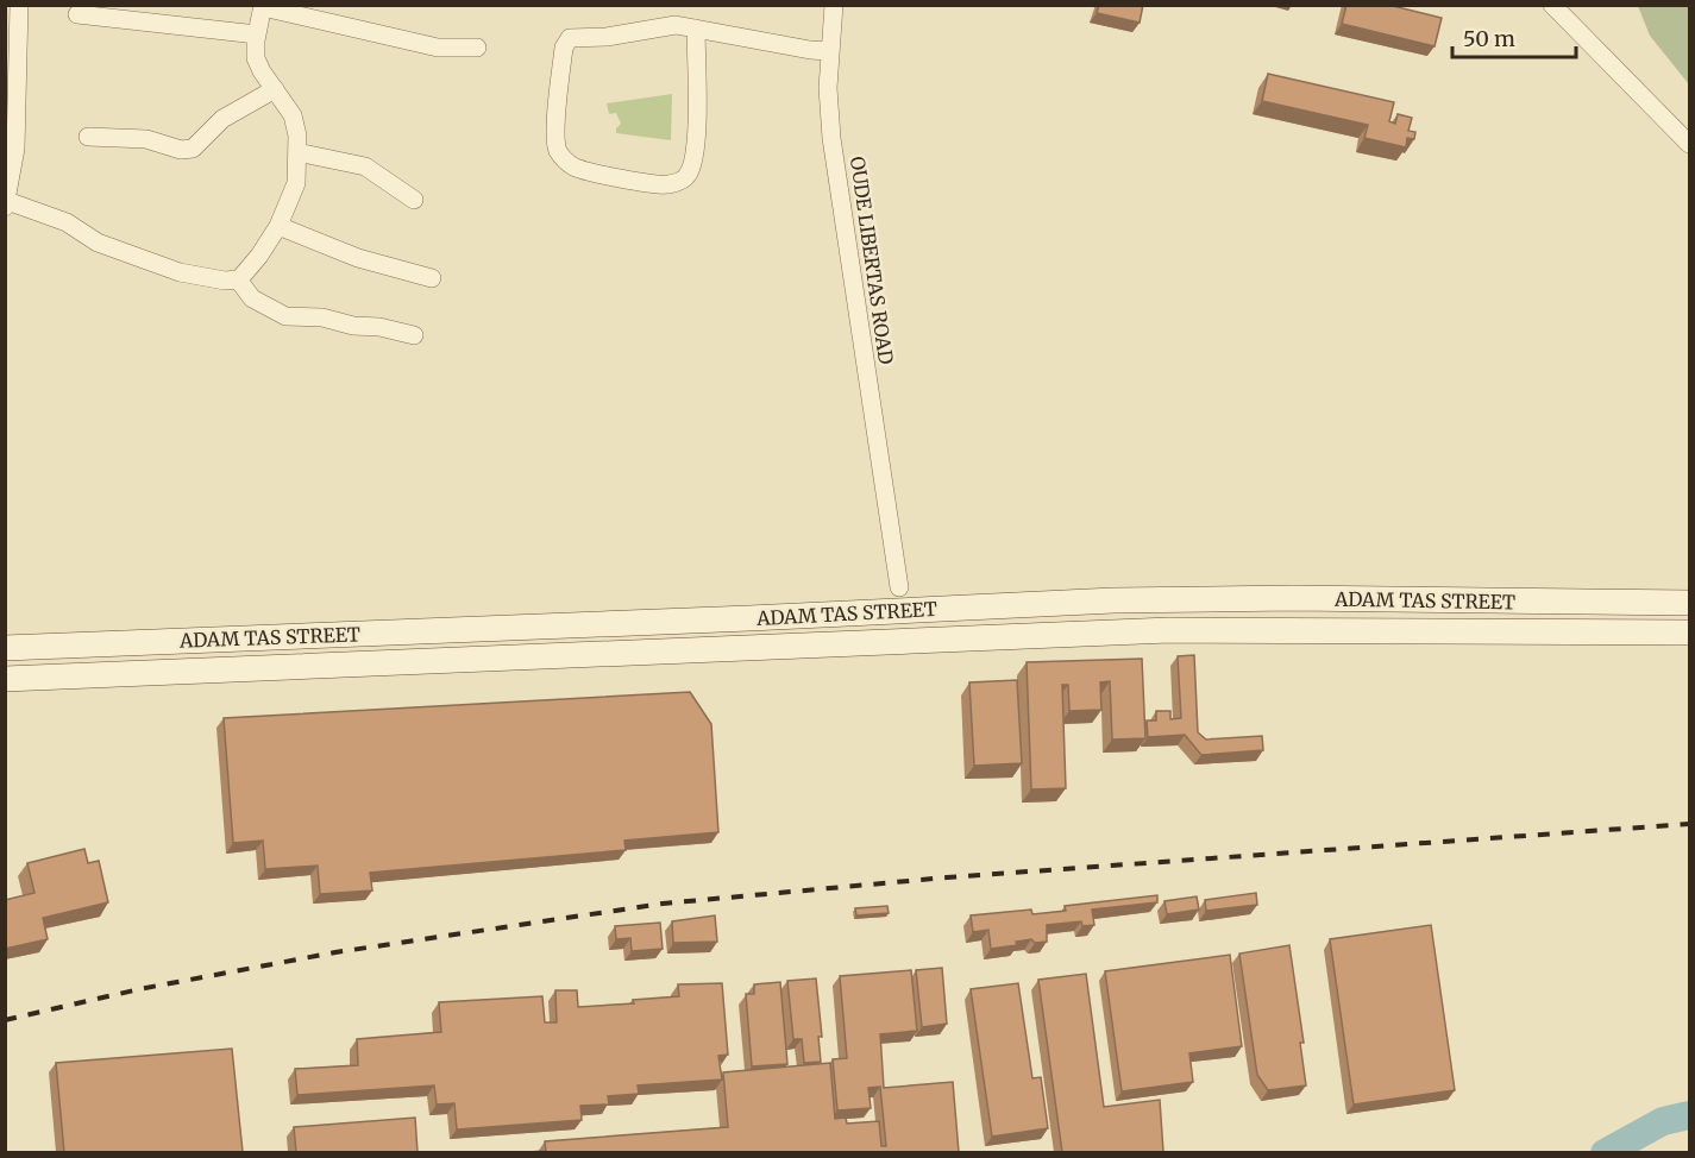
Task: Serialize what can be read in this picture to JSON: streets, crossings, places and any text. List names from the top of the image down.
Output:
{
  "streets": {
    "main road": ["ADAM TAS STREET"],
    "street": ["OUDE LIBERTAS ROAD"]
  },
  "scale_bar": "50 m"
}
